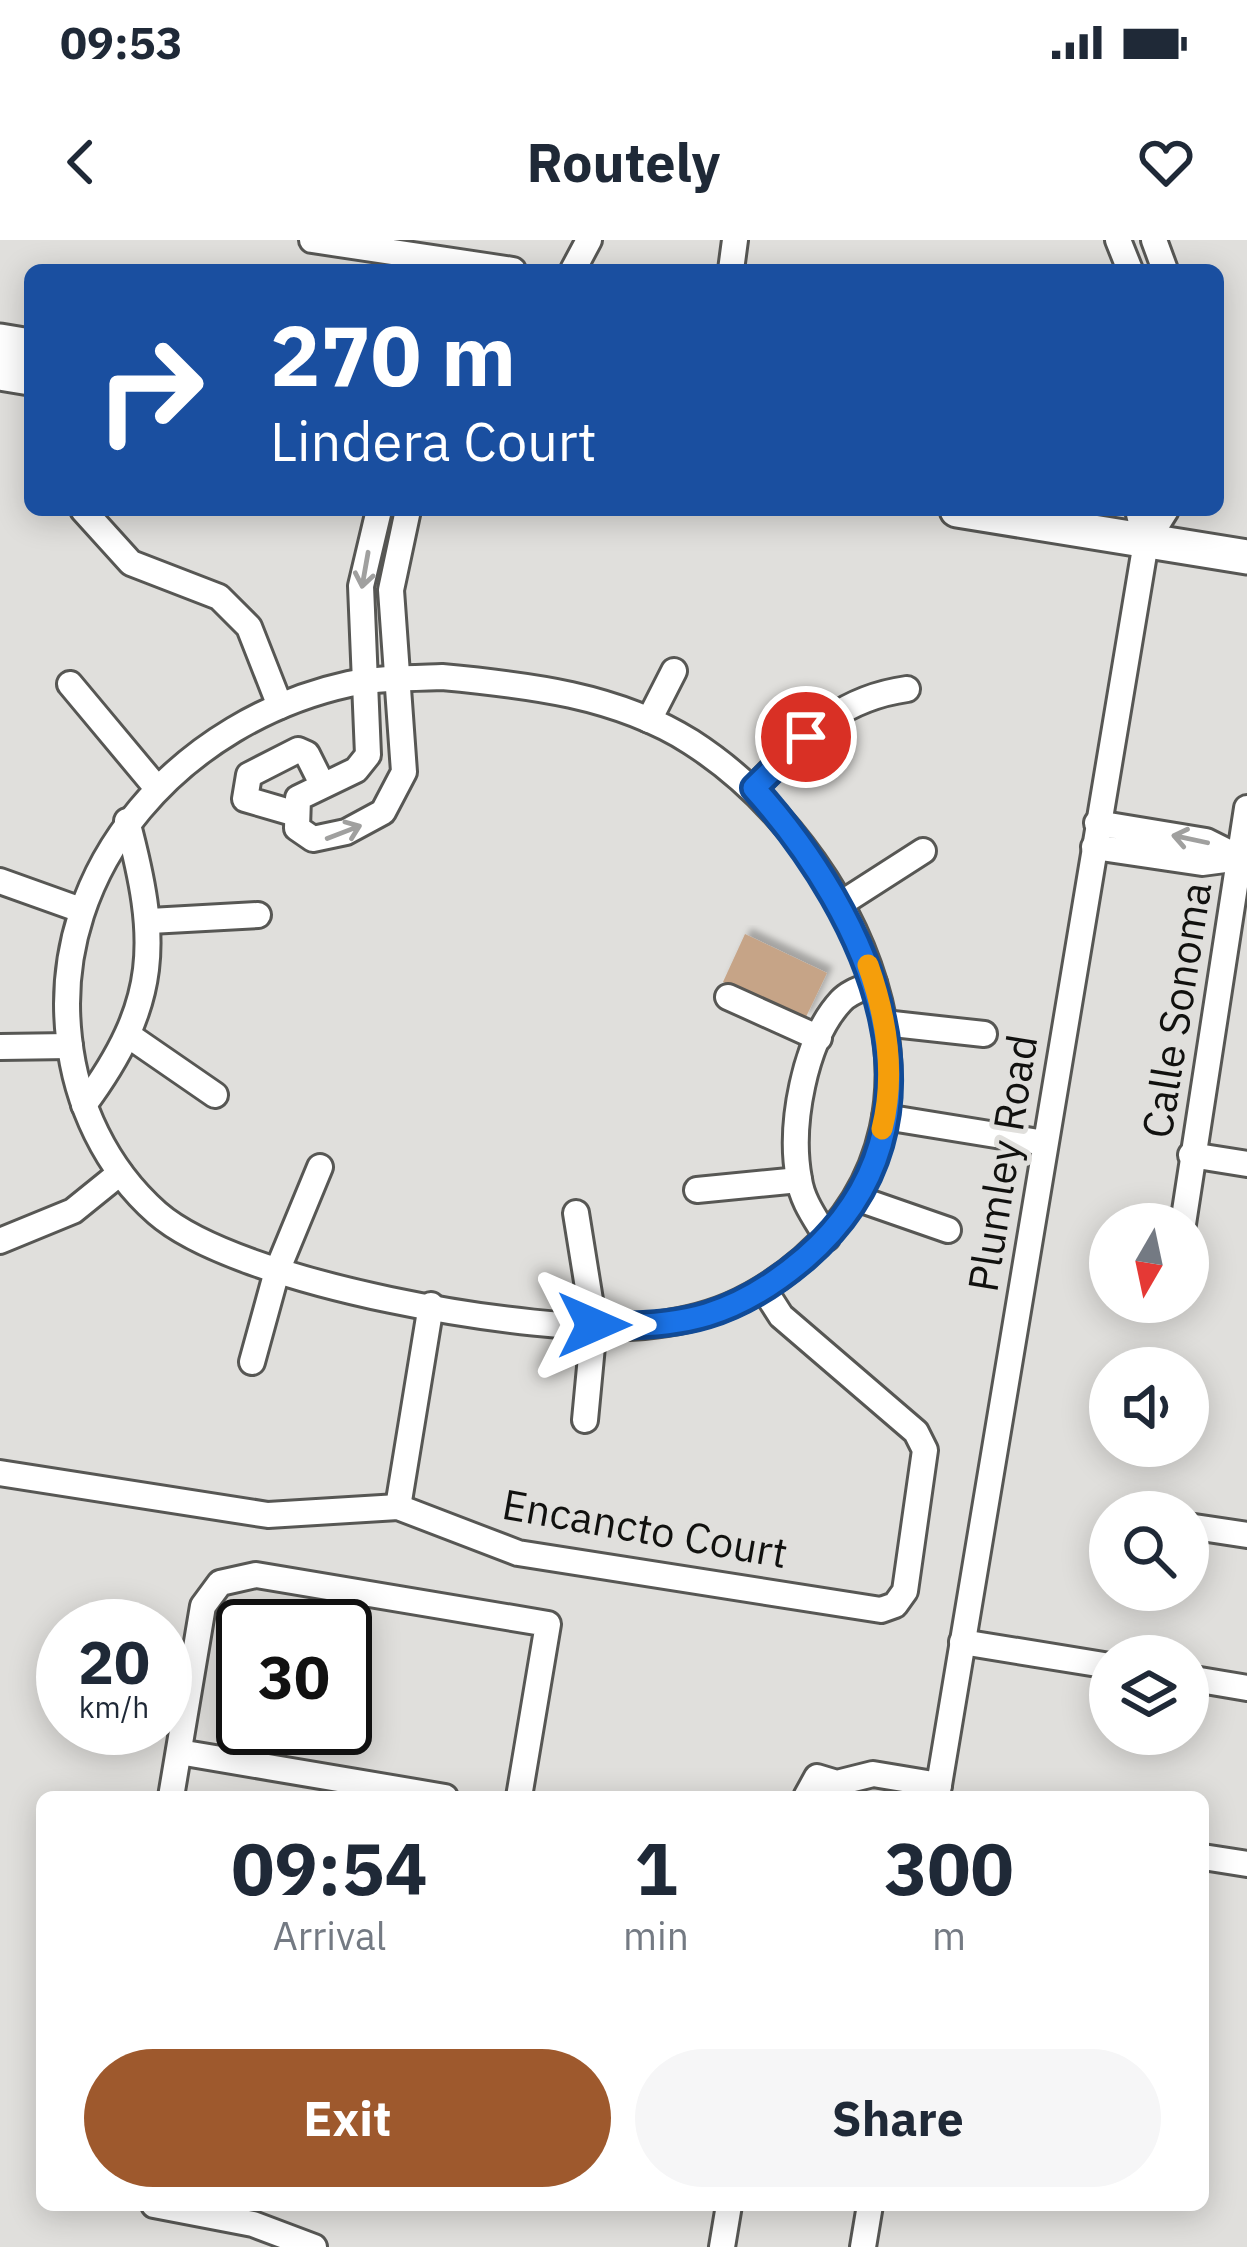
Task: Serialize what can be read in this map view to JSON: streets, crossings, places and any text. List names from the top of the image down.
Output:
{
  "streets": {
    "street": ["Calle Sonoma", "Plumley Road", "Encancto Court"]
  },
  "north": "bottom",
  "page": {
    "status": "09:53",
    "header": "Routely",
    "turn": ["270 m", "Lindera Court"],
    "speed": "20 km/h",
    "limit": "30",
    "eta": [
      "09:54",
      "Arrival",
      "1",
      "min",
      "300",
      "m"
    ],
    "buttons": ["Exit", "Share"]
  }
}
